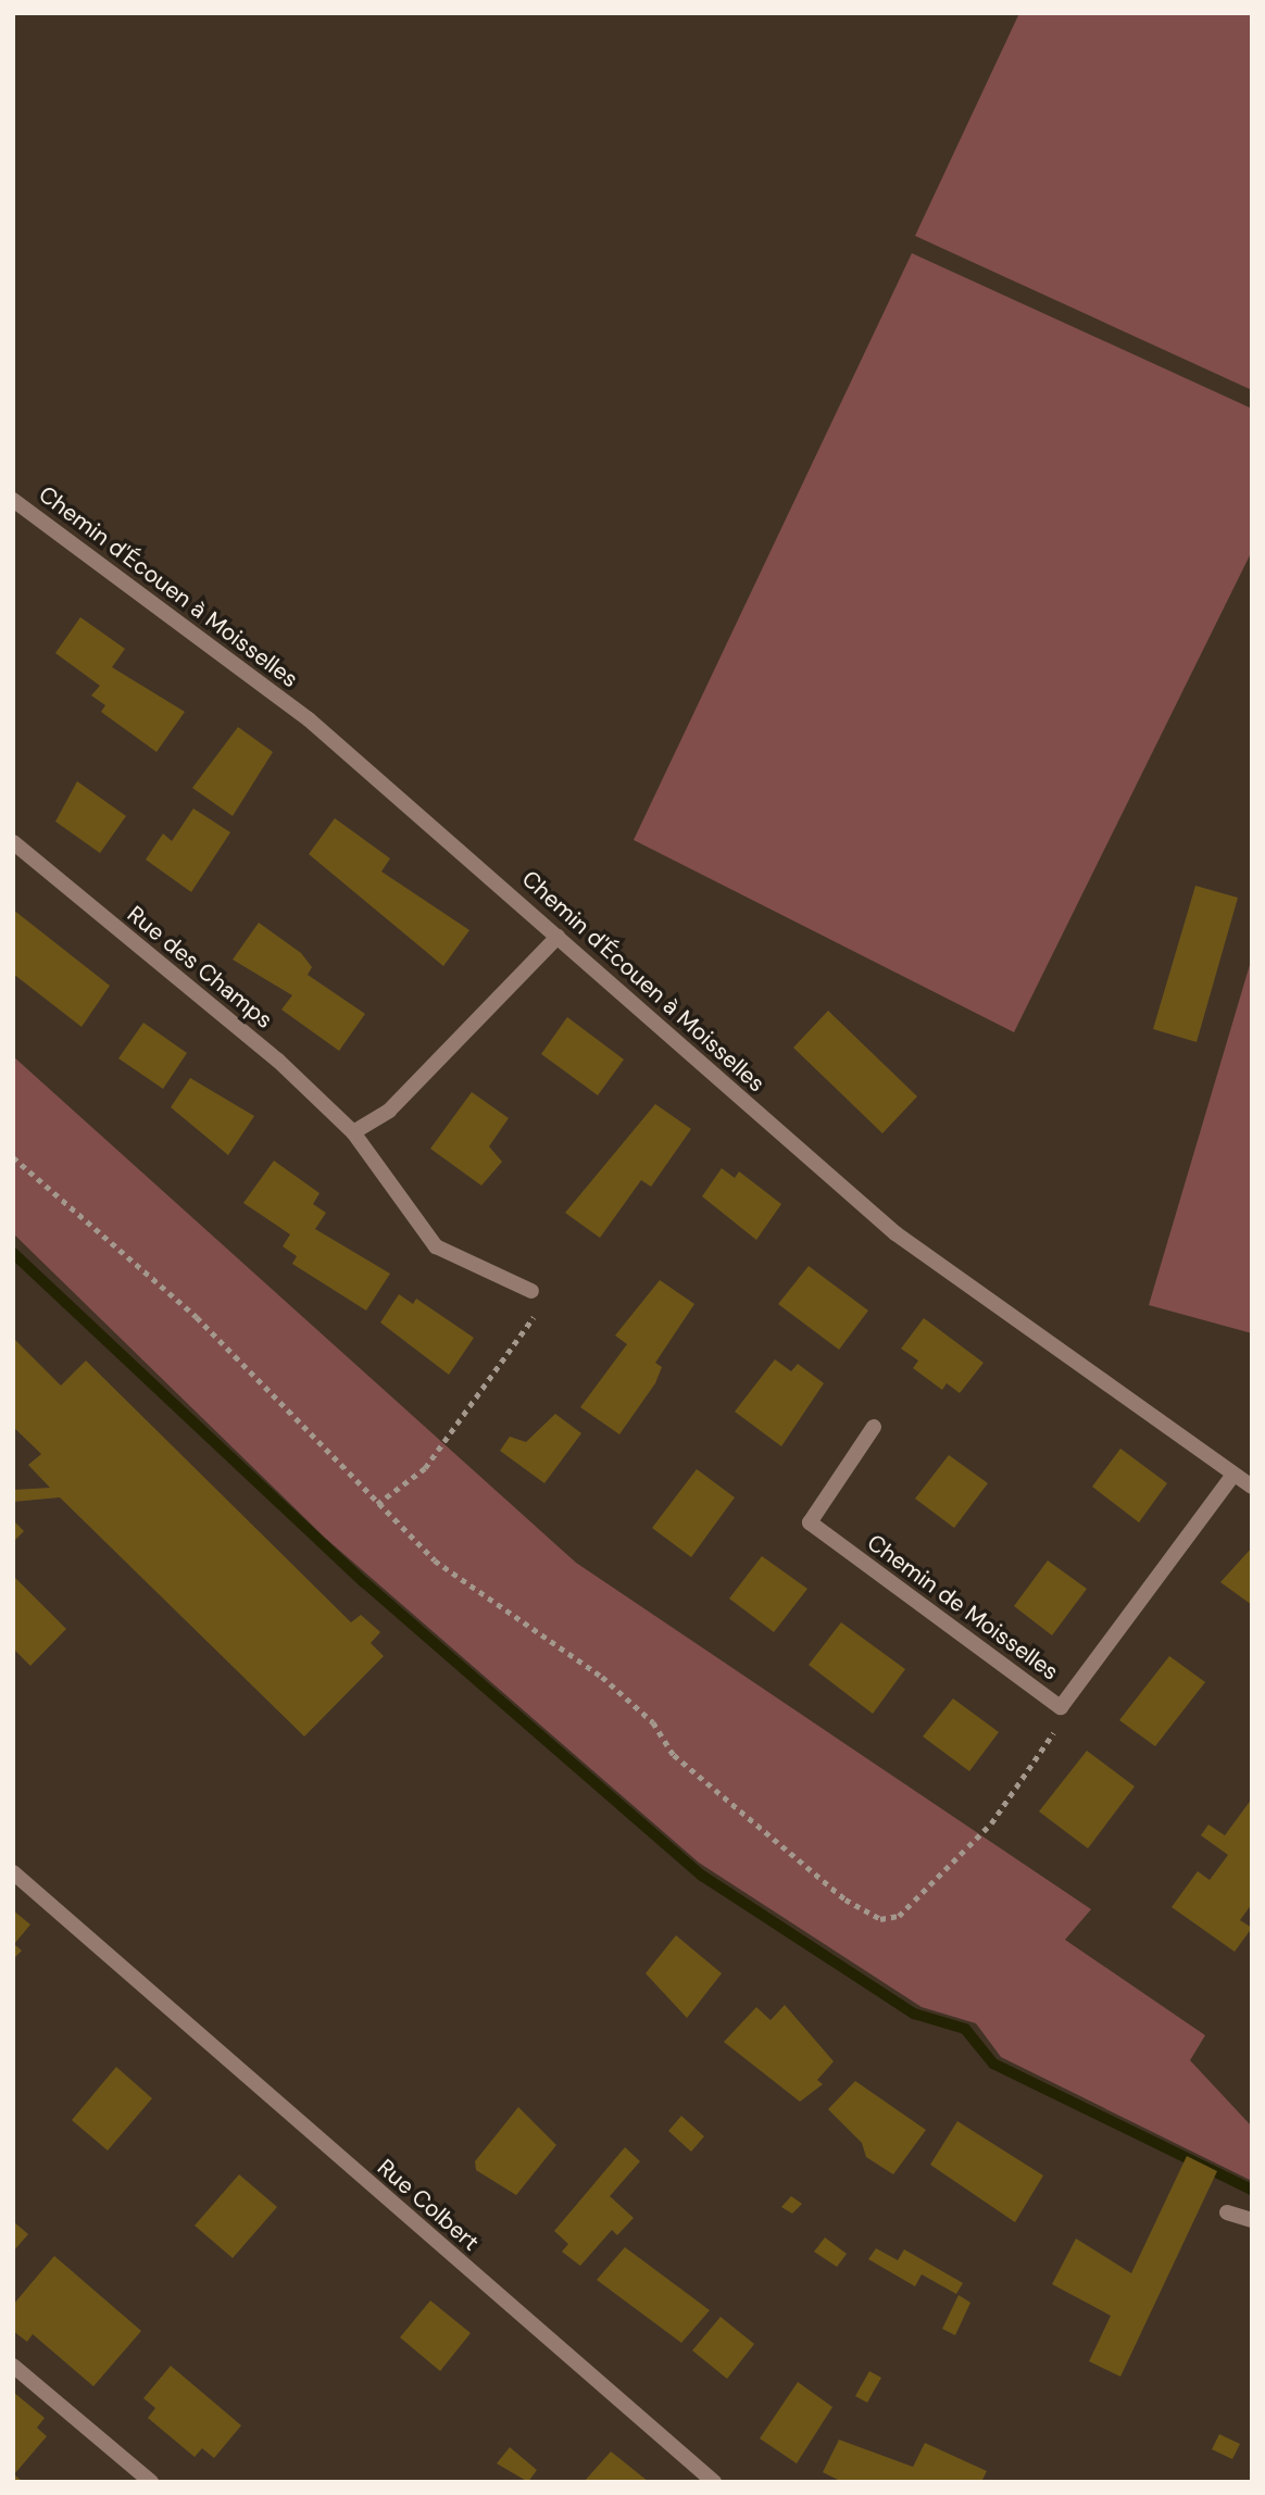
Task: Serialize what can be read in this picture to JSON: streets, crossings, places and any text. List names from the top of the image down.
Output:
{
  "streets": {
    "street": [
      "Chemin d'Écouen à Moisselles",
      "Rue des Champs",
      "Chemin de Moisselles",
      "Rue Colbert"
    ]
  },
  "crossings": [
    ["Chemin d'Écouen à Moisselles", "Chemin de Moisselles"]
  ]
}
